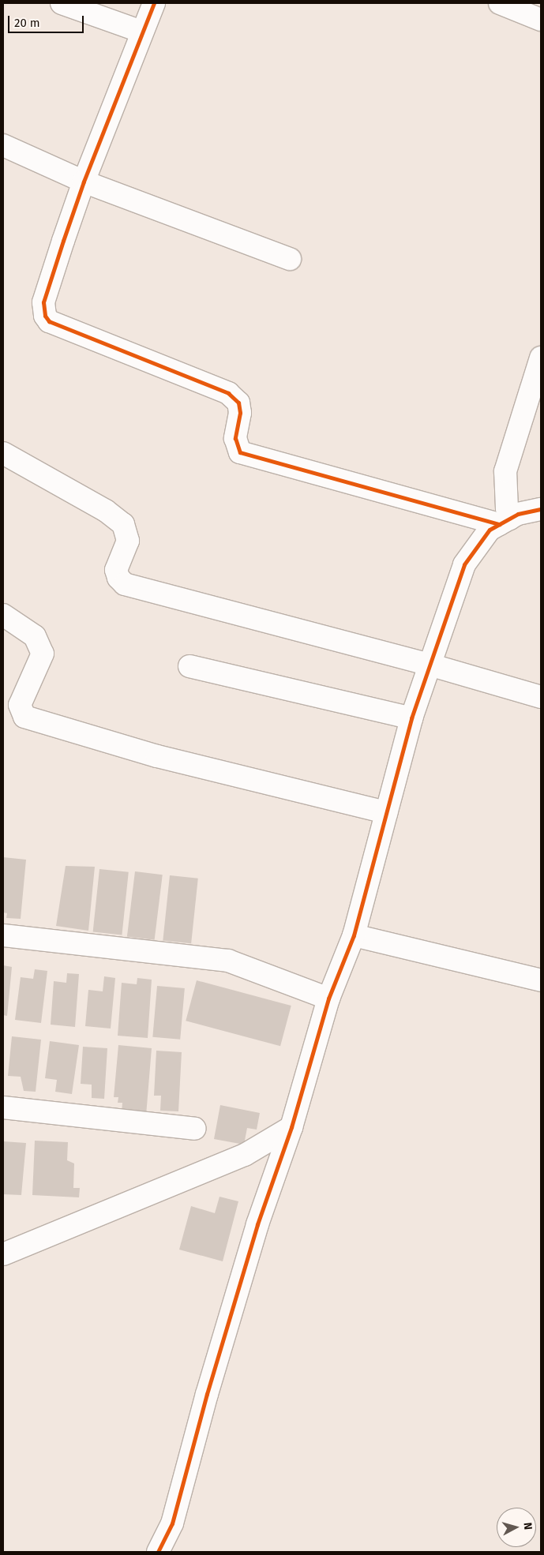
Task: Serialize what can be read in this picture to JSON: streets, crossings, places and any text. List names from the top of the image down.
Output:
{
  "scale_bar": "20 m",
  "north": "right"
}
